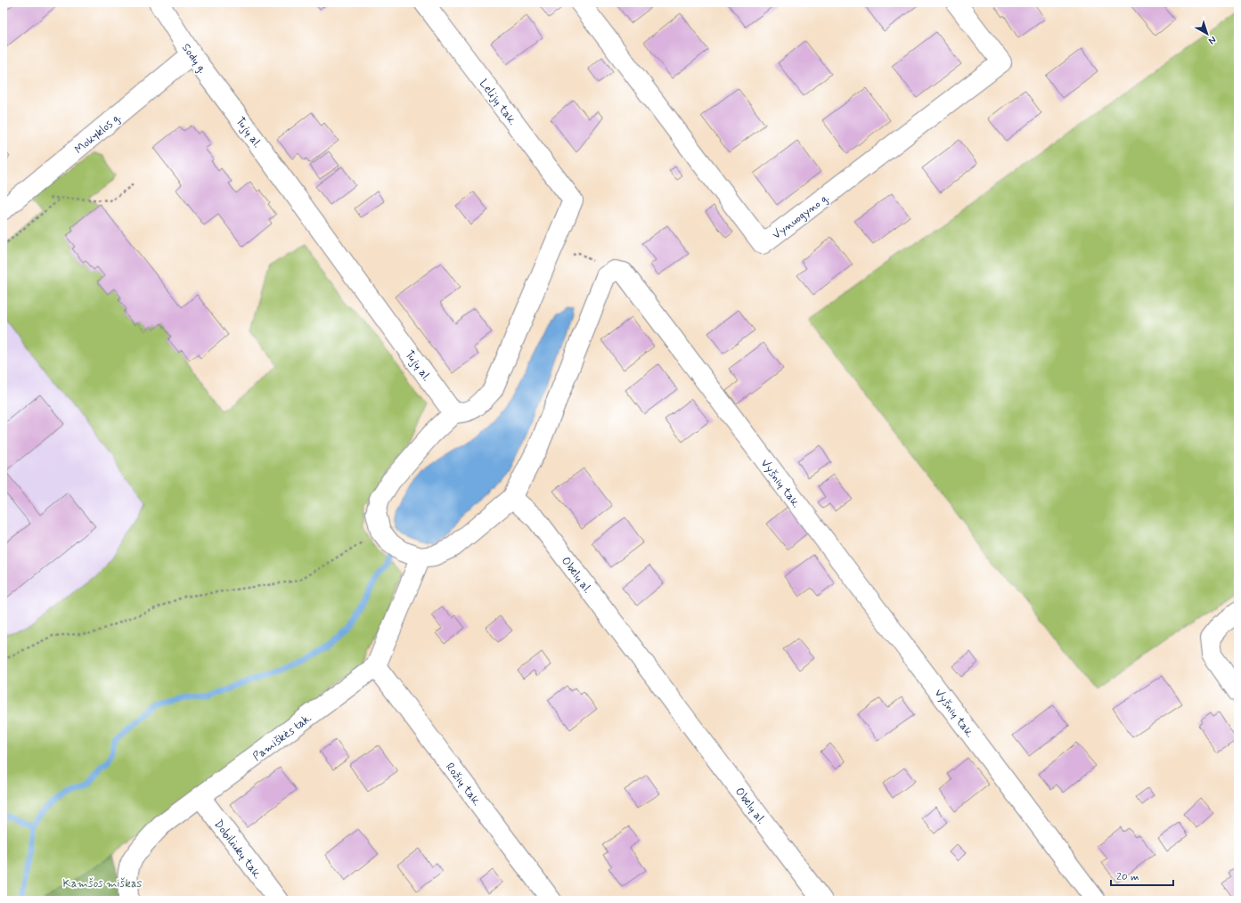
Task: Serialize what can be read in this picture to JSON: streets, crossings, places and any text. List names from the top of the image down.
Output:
{
  "streets": {
    "street": [
      "Sodų g.",
      "Lelijų tak.",
      "Tujų al.",
      "Mokyklos g.",
      "Vynuogyno g.",
      "Vyšnių tak.",
      "Obelų al.",
      "Pamiškės tak.",
      "Rožių tak.",
      "Dobiliukų tak."
    ]
  },
  "crossings": [
    ["Sodų g.", "Tujų al."],
    ["Sodų g.", "Mokyklos g."],
    ["Pamiškės tak.", "Rožių tak."],
    ["Pamiškės tak.", "Dobiliukų tak."]
  ],
  "parks": ["Kamšos miškas"],
  "scale_bar": "20 m",
  "north": "bottom right"
}
